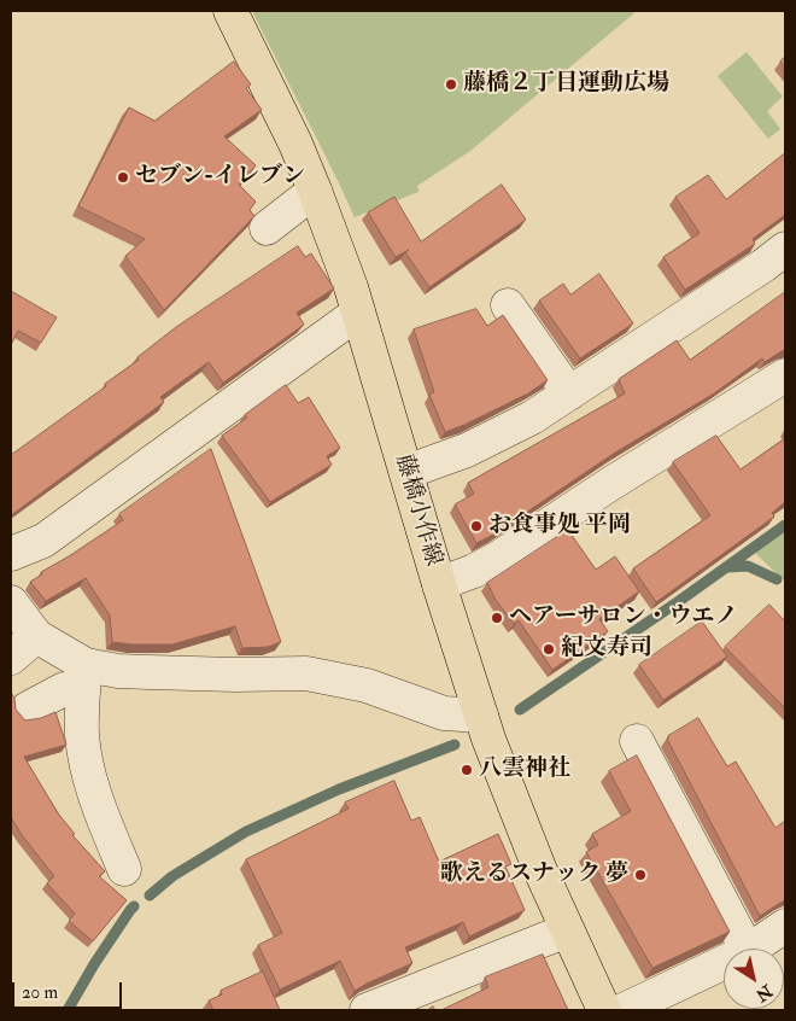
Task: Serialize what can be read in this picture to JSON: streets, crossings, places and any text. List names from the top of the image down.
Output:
{
  "streets": {
    "main road": ["藤橋小作線"]
  },
  "places": [
    "藤橋２丁目運動広場",
    "セブン-イレブン",
    "お食事処 平岡",
    "ヘアーサロン・ウエノ",
    "紀文寿司",
    "八雲神社",
    "歌えるスナック 夢"
  ],
  "scale_bar": "20 m",
  "north": "bottom right"
}
